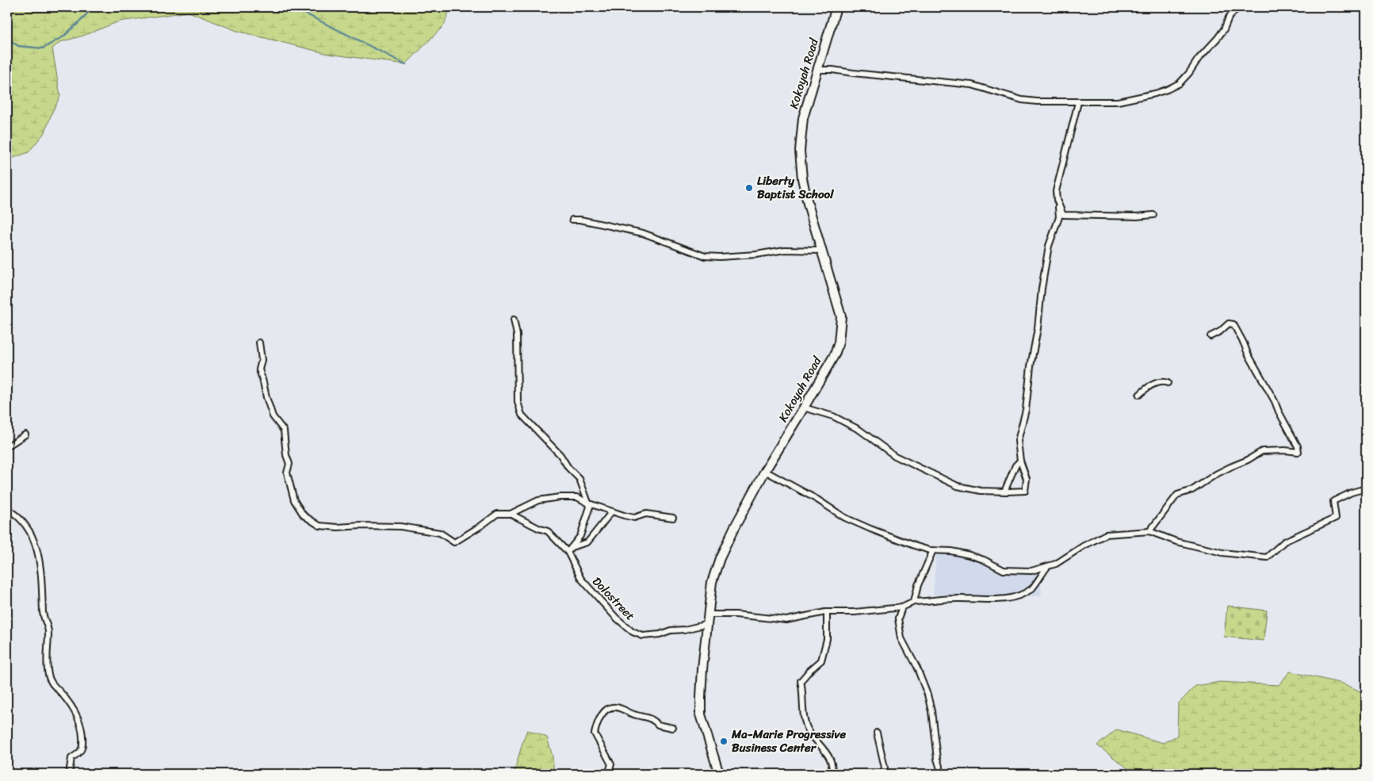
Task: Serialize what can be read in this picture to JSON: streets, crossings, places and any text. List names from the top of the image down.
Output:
{
  "streets": {
    "main road": ["Kokoyah Road"],
    "street": ["Dolostreet"]
  },
  "crossings": [
    ["Kokoyah Road", "Dolostreet"]
  ],
  "places": ["Liberty Baptist School", "Ma-Marie Progressive Business Center"]
}
